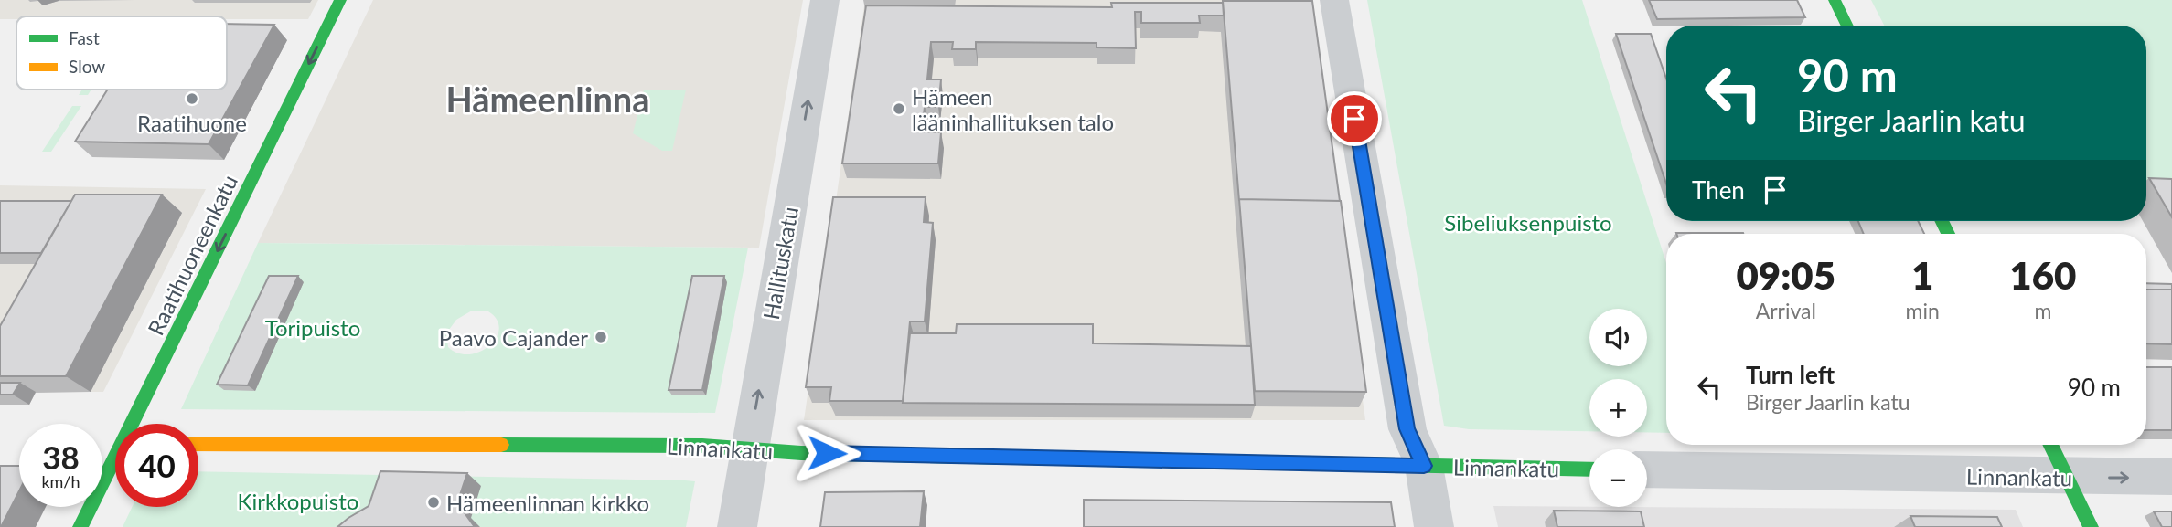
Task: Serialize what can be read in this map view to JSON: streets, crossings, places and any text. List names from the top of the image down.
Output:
{
  "streets": {
    "street": ["Raatihuoneenkatu", "Hallituskatu", "Linnankatu"]
  },
  "crossings": [
    ["Hallituskatu", "Linnankatu"]
  ],
  "one_way": ["Raatihuoneenkatu", "Hallituskatu"],
  "districts": ["Hämeenlinna"],
  "parks": ["Sibeliuksenpuisto", "Toripuisto", "Kirkkopuisto"],
  "places": [
    "Raatihuone",
    "Hämeen lääninhallituksen talo",
    "Paavo Cajander",
    "Hämeenlinnan kirkko"
  ],
  "legend": ["Fast", "Slow"],
  "page": {
    "turn": ["90 m", "Birger Jaarlin katu"],
    "then": "Then",
    "eta": [
      "09:05",
      "Arrival",
      "1",
      "min",
      "160",
      "m"
    ],
    "map_buttons": ["+", "−"],
    "list": [
      {
        "name": "Turn left",
        "note": "Birger Jaarlin katu",
        "value": "90 m"
      }
    ],
    "speed": "38 km/h",
    "limit": "40"
  }
}
